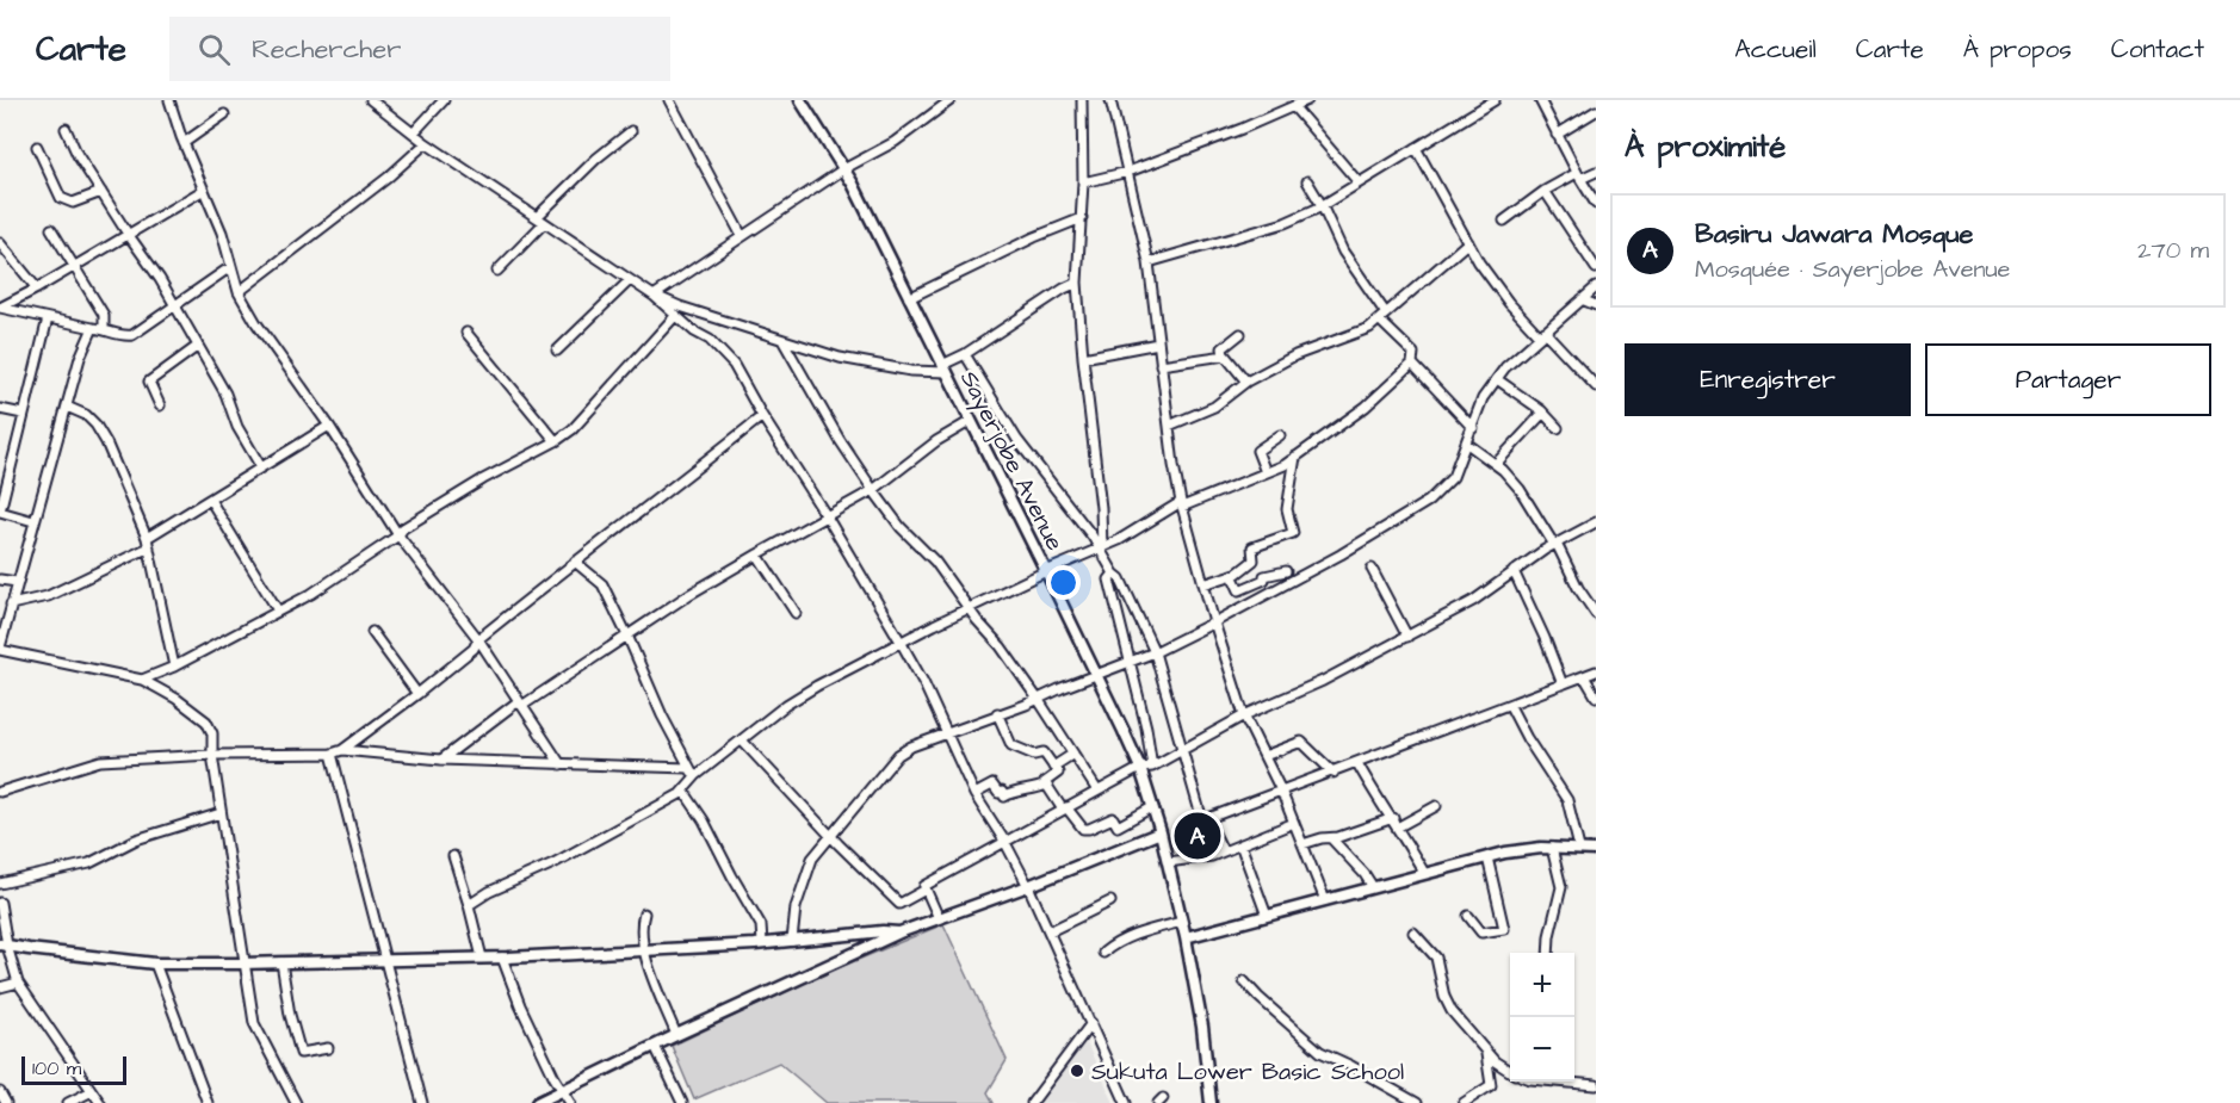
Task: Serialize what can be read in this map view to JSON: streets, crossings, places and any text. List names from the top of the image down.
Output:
{
  "streets": {
    "street": ["Sayerjobe Avenue"]
  },
  "places": ["Sukuta Lower Basic School"],
  "scale_bar": "100 m",
  "page": {
    "header": "Carte",
    "search": "Rechercher",
    "nav": [
      "Accueil",
      "Carte",
      "À propos",
      "Contact"
    ],
    "heading": "À proximité",
    "list": [
      {
        "mark": "A",
        "name": "Basiru Jawara Mosque",
        "note": "Mosquée · Sayerjobe Avenue",
        "value": "270 m"
      }
    ],
    "buttons": ["Enregistrer", "Partager"],
    "pins": "A",
    "map_buttons": ["+", "−"],
    "scale": "100 m"
  }
}
